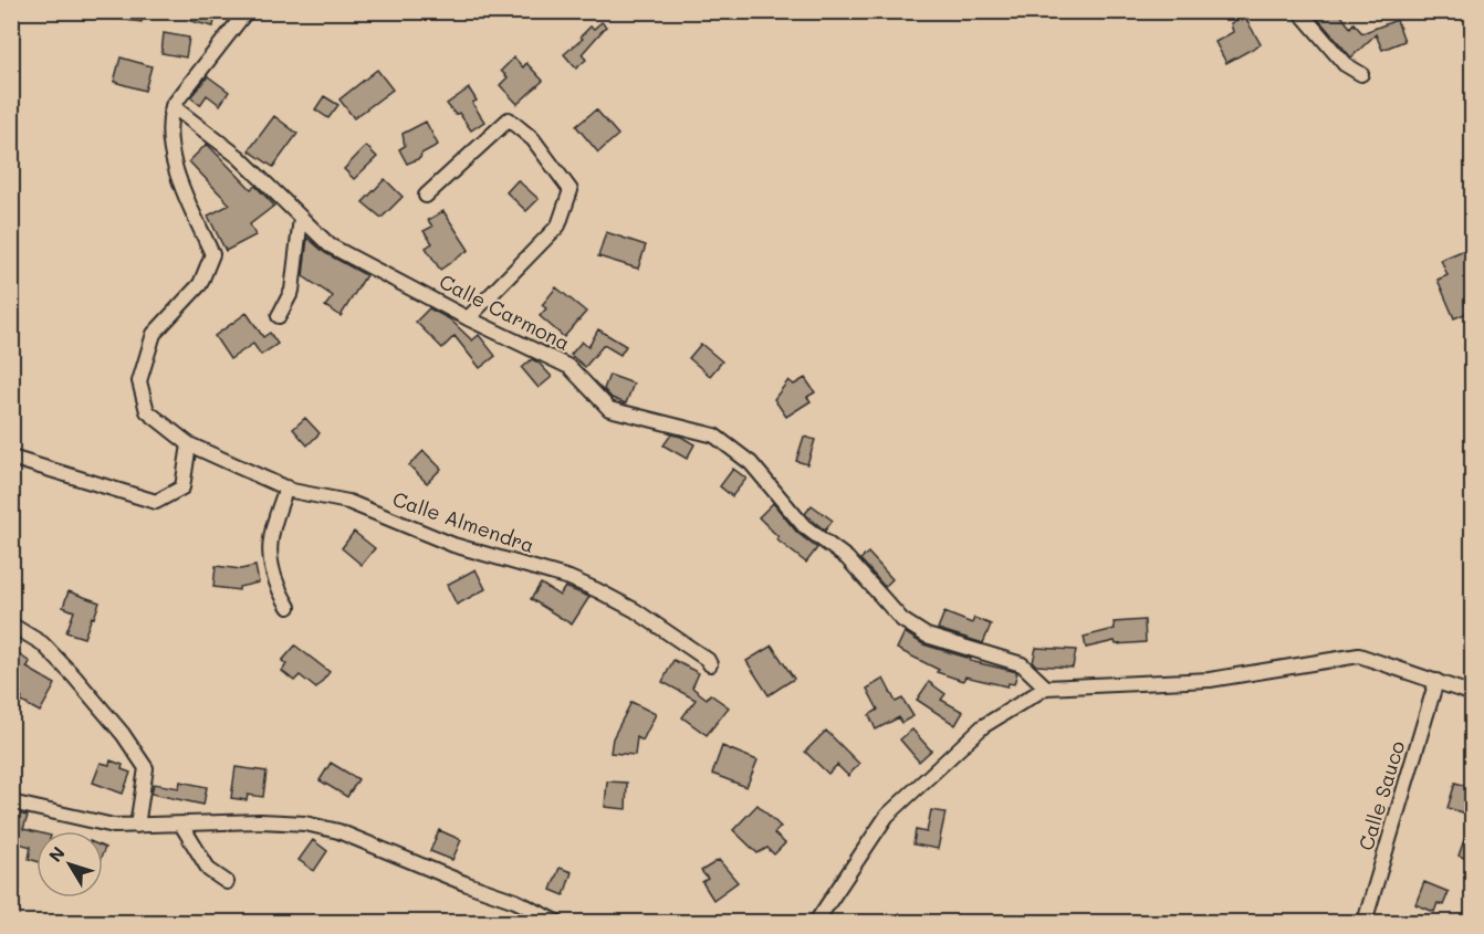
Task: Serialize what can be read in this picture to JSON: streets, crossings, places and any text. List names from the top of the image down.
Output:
{
  "streets": {
    "street": ["Calle Carmona", "Calle Almendra", "Calle Sauco"]
  },
  "crossings": [
    ["Calle Carmona", "Calle Almendra"]
  ],
  "north": "top left"
}
